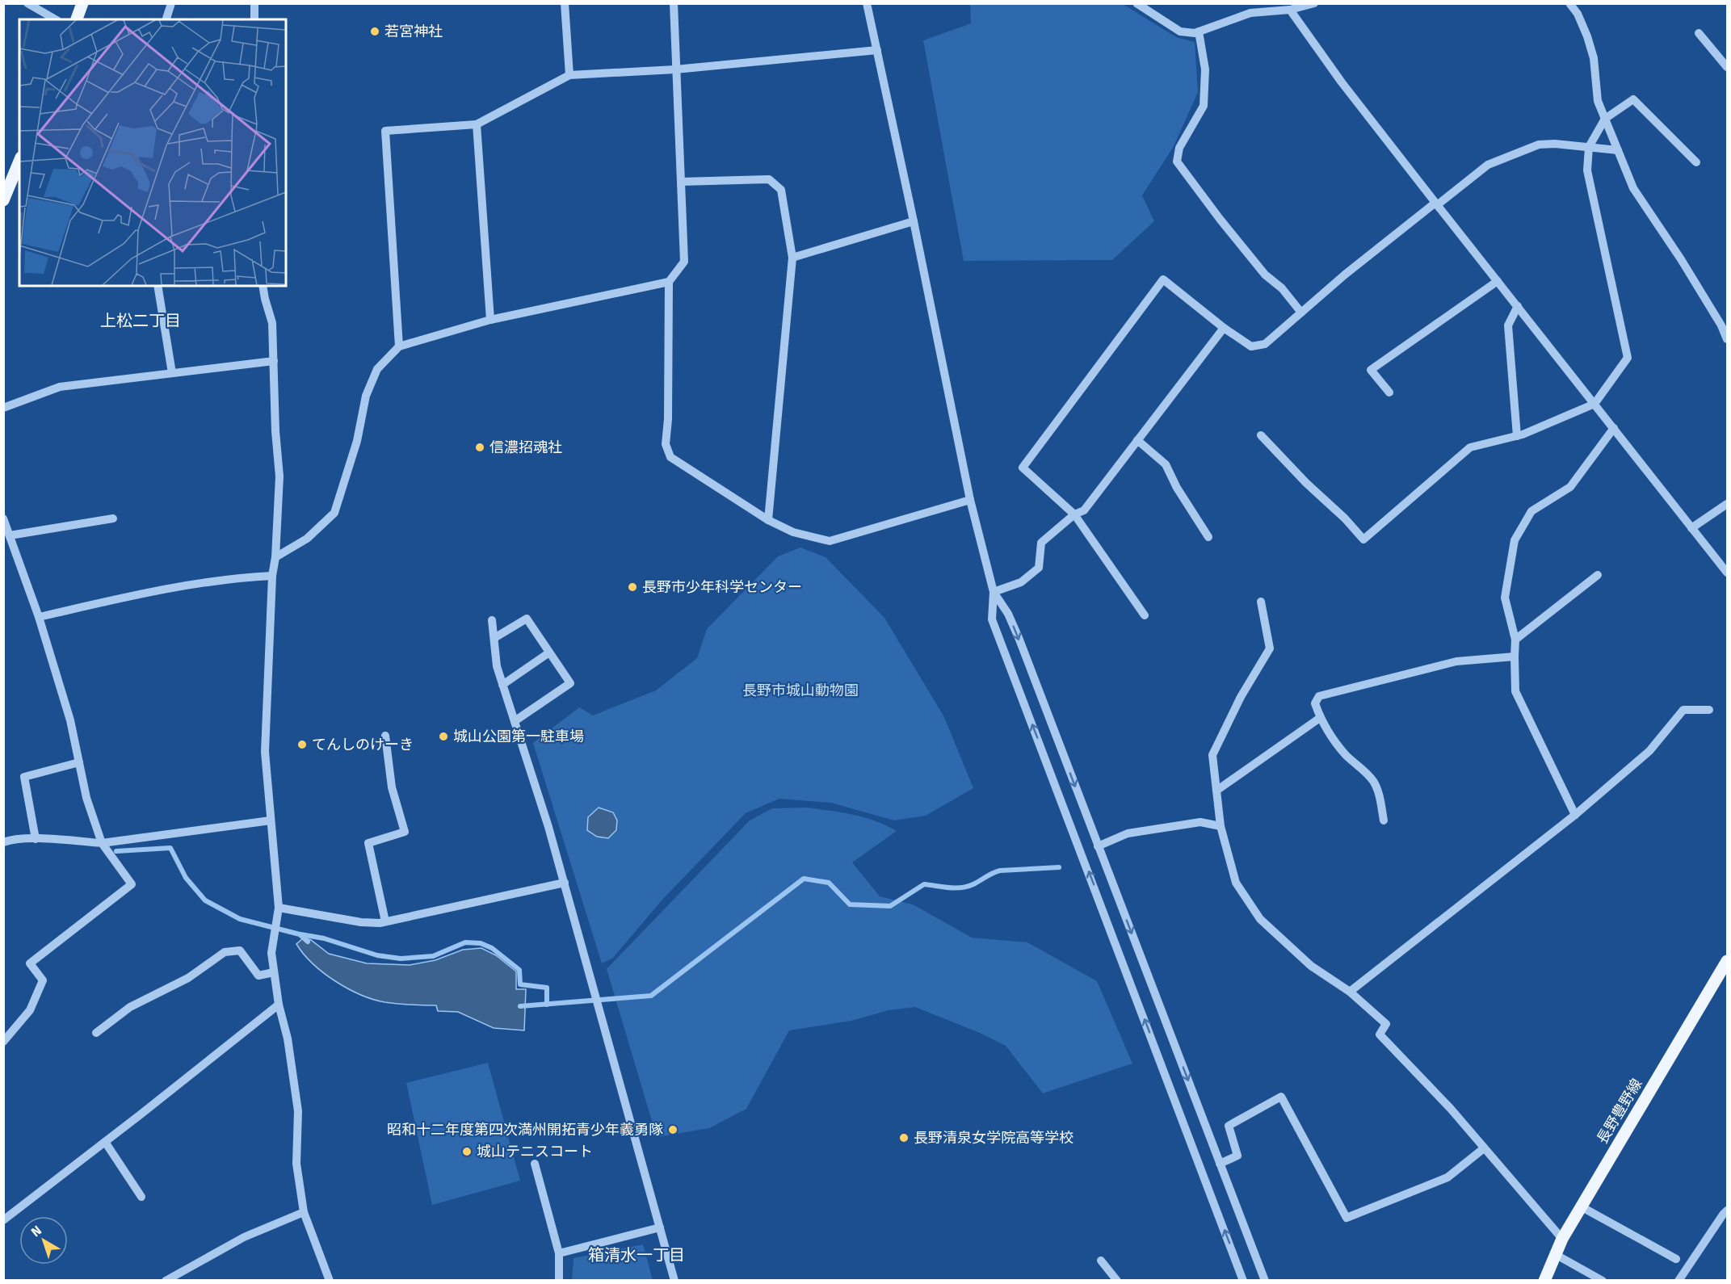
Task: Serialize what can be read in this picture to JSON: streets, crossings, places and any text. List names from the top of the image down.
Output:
{
  "streets": {
    "main road": ["長野豊野線"]
  },
  "districts": ["上松二丁目", "箱清水一丁目"],
  "parks": ["長野市城山動物園"],
  "places": [
    "若宮神社",
    "信濃招魂社",
    "長野市少年科学センター",
    "城山公園第一駐車場",
    "てんしのけーき",
    "昭和十二年度第四次満州開拓青少年義勇隊",
    "長野清泉女学院高等学校",
    "城山テニスコート"
  ],
  "north": "top left"
}
